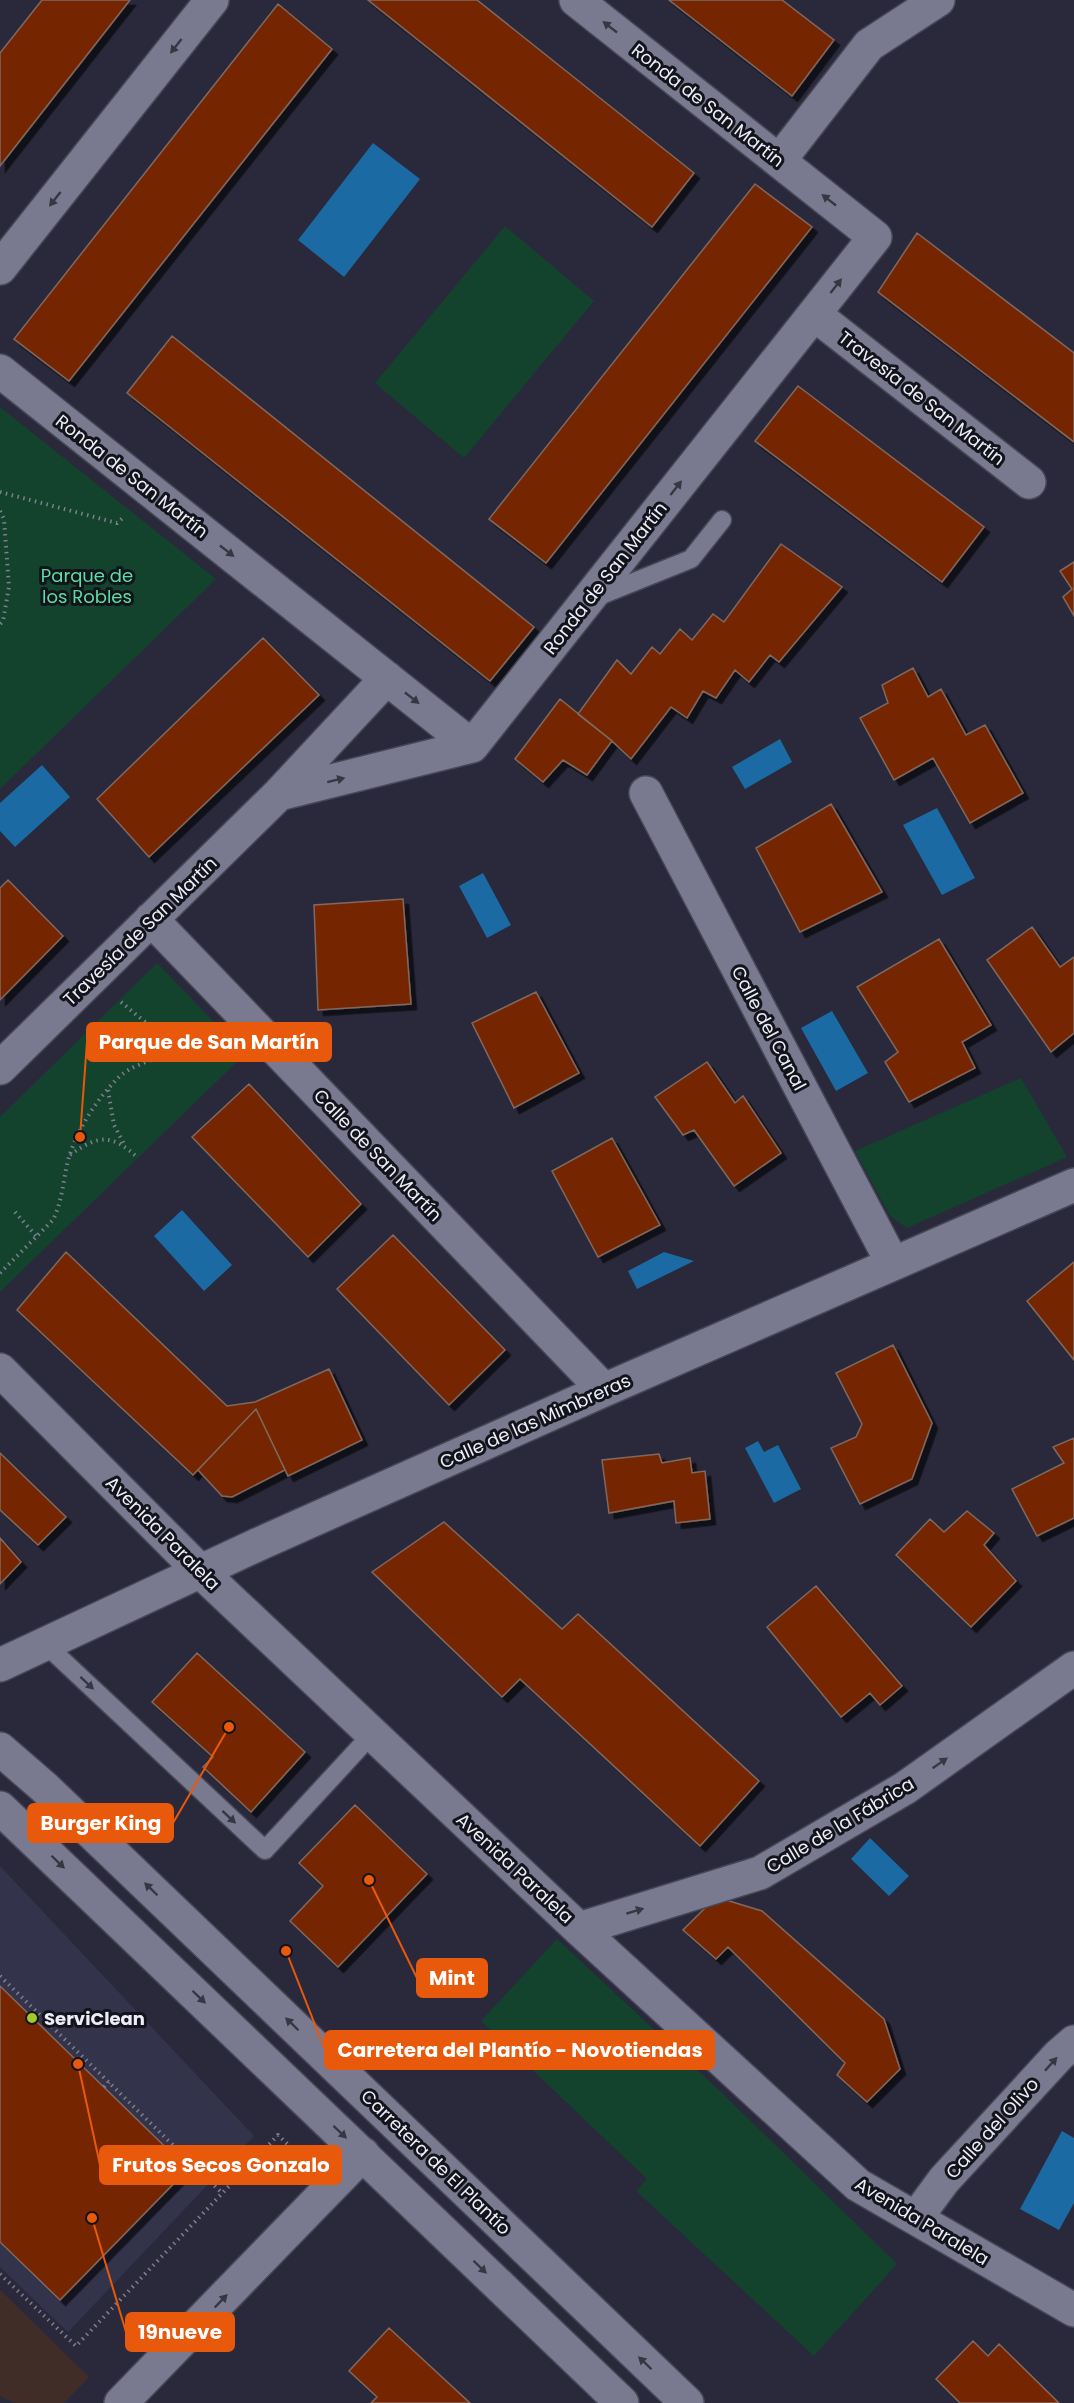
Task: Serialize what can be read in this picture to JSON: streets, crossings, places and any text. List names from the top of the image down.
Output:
{
  "streets": {
    "street": [
      "Ronda de San Martín",
      "Travesía de San Martín",
      "Calle del Canal",
      "Calle de San Martín",
      "Calle de las Mimbreras",
      "Avenida Paralela",
      "Calle de la Fábrica",
      "Calle del Olivo",
      "Carretera de El Plantío"
    ]
  },
  "crossings": [
    ["Ronda de San Martín", "Travesía de San Martín"],
    ["Travesía de San Martín", "Calle de San Martín"],
    ["Calle del Canal", "Calle de las Mimbreras"],
    ["Calle de San Martín", "Calle de las Mimbreras"],
    ["Calle de las Mimbreras", "Avenida Paralela"],
    ["Avenida Paralela", "Calle de la Fábrica"],
    ["Avenida Paralela", "Calle del Olivo"]
  ],
  "one_way": ["Calle de la Fábrica", "Calle del Olivo"],
  "parks": ["Parque de los Robles"],
  "places": [
    "Parque de San Martín",
    "Burger King",
    "Mint",
    "Carretera del Plantío - Novotiendas",
    "ServiClean",
    "Frutos Secos Gonzalo",
    "19nueve"
  ]
}
